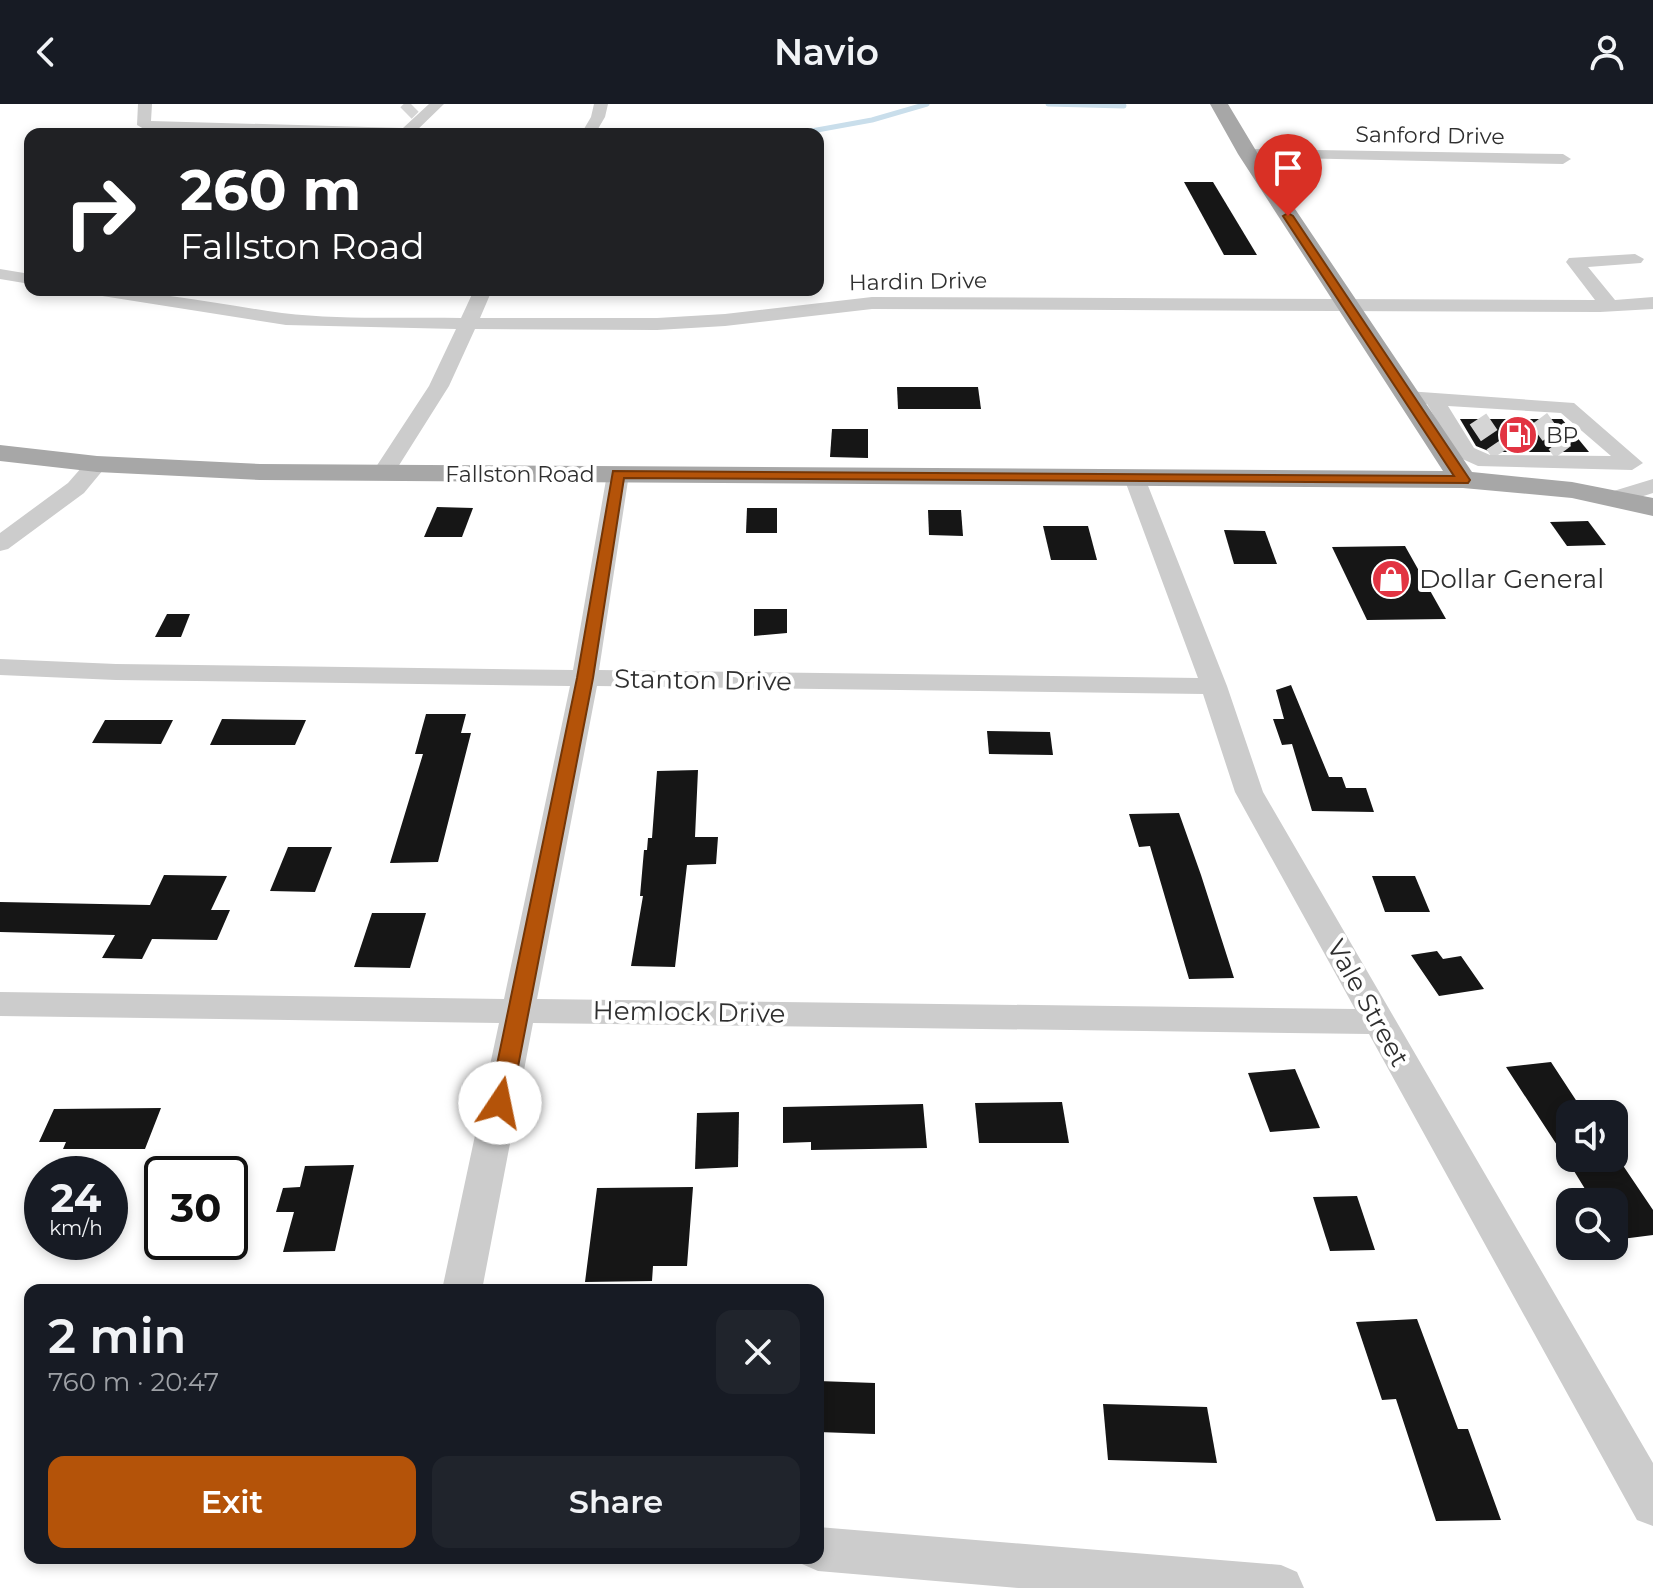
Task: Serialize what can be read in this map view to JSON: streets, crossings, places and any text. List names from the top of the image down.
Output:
{
  "streets": {
    "main road": ["Fallston Road"],
    "street": [
      "Sanford Drive",
      "Hardin Drive",
      "Stanton Drive",
      "Vale Street",
      "Hemlock Drive"
    ]
  },
  "crossings": [
    ["Fallston Road", "Vale Street"],
    ["Stanton Drive", "Vale Street"],
    ["Vale Street", "Hemlock Drive"]
  ],
  "places": {
    "fuel station": ["BP"],
    "shop": ["Dollar General"]
  },
  "page": {
    "header": "Navio",
    "turn": ["260 m", "Fallston Road"],
    "speed": "24 km/h",
    "limit": "30",
    "heading": ["2 min", "760 m · 20:47"],
    "buttons": ["Exit", "Share"]
  }
}
